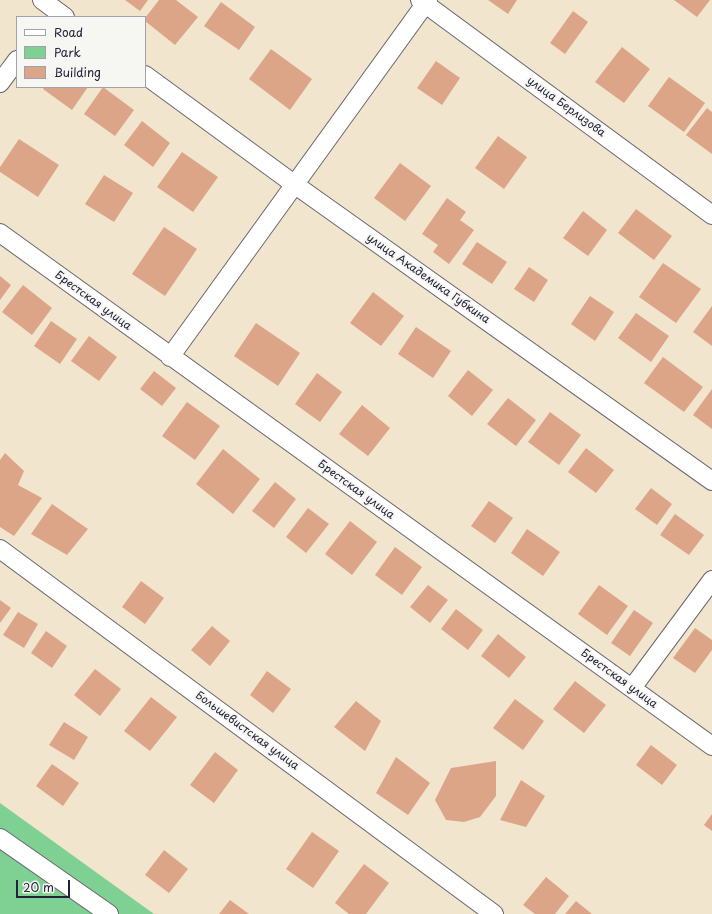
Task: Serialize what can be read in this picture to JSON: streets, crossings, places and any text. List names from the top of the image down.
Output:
{
  "streets": {
    "street": [
      "улица Берлизова",
      "улица Академика Губкина",
      "Брестская улица",
      "Большевистская улица"
    ]
  },
  "legend": ["Road", "Park", "Building"],
  "scale_bar": "20 m"
}
